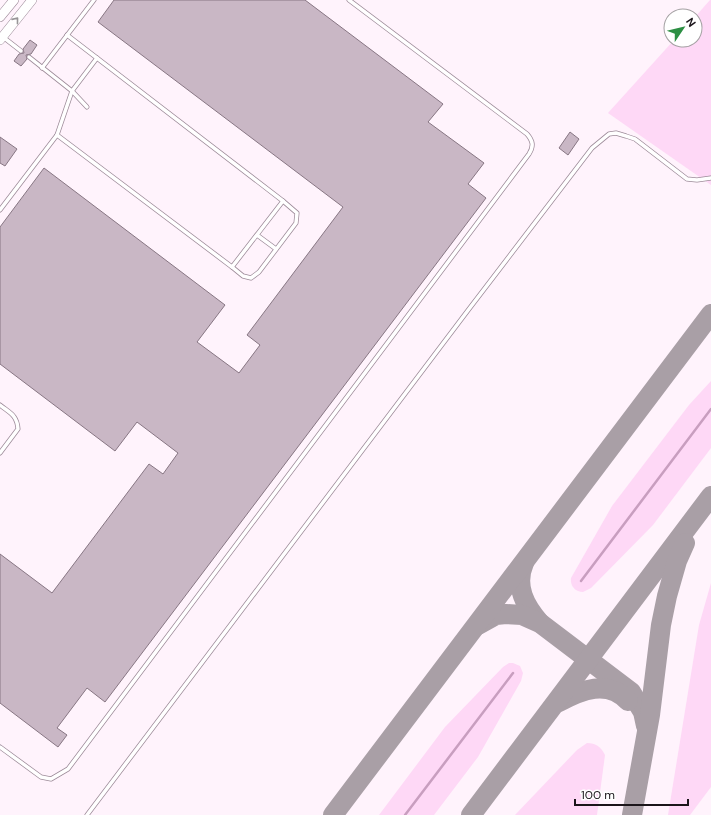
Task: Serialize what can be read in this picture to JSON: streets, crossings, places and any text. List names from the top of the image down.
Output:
{
  "scale_bar": "100 m",
  "north": "top right"
}
